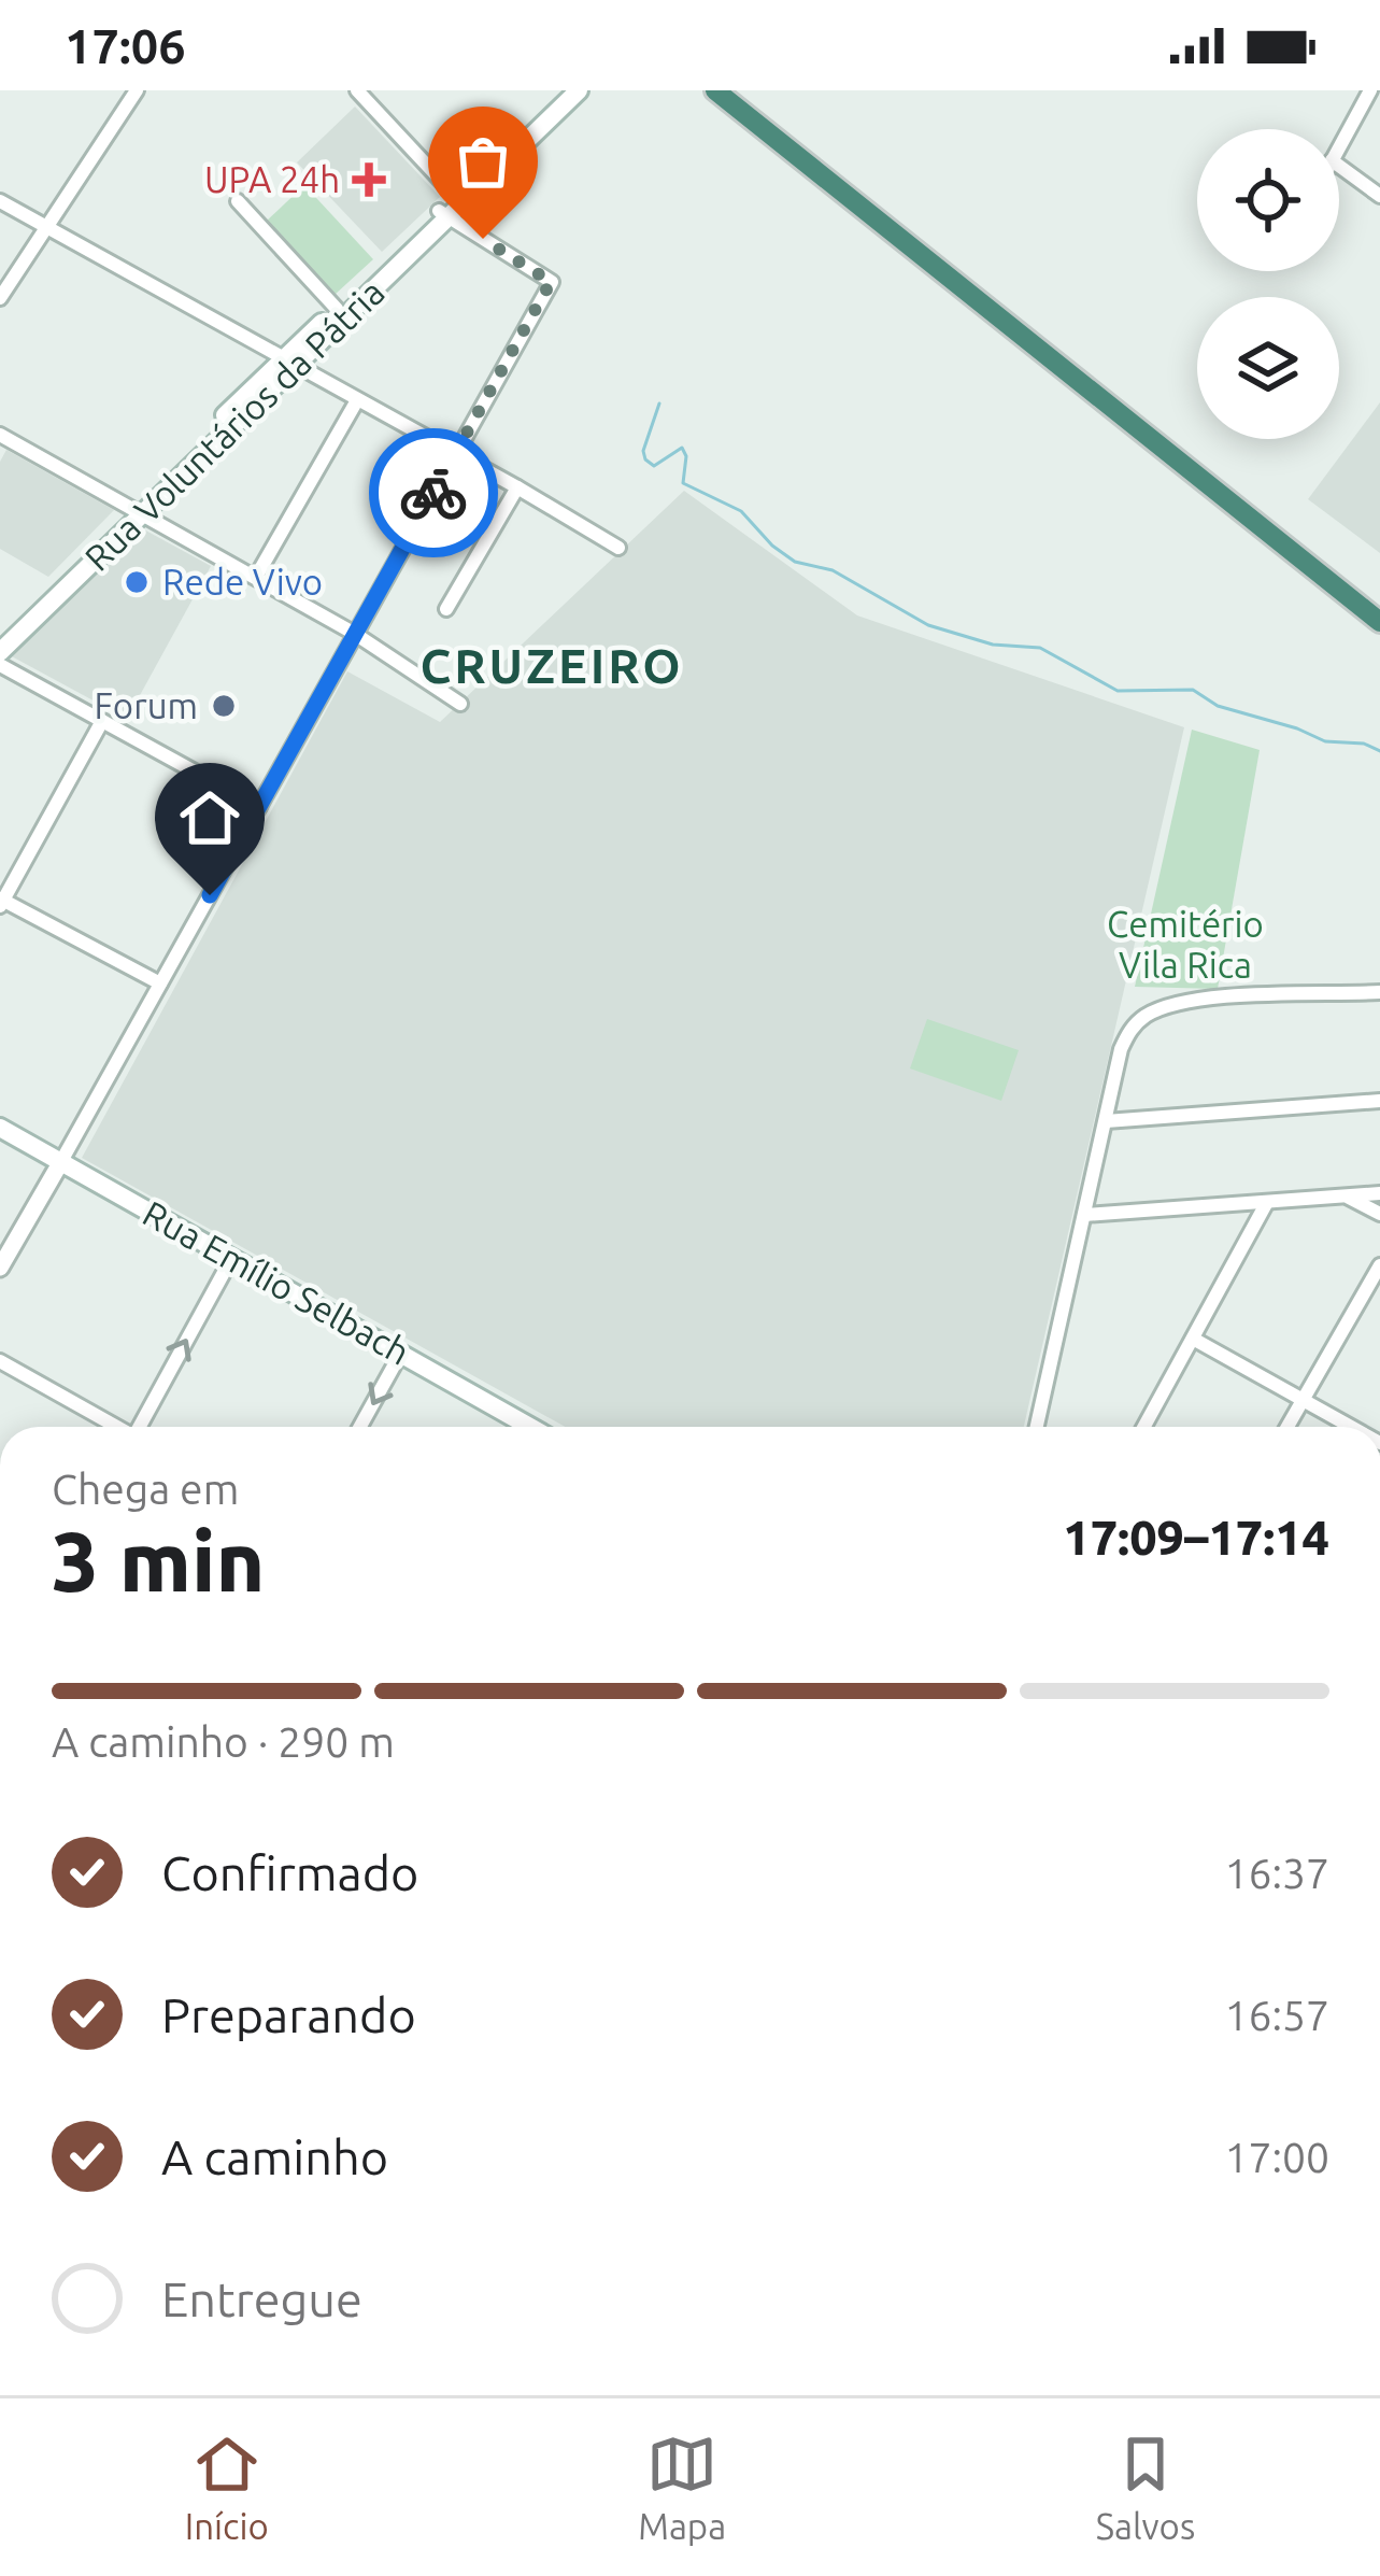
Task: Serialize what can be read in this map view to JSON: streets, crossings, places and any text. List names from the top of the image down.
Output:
{
  "streets": {
    "main road": ["Rua Voluntários da Pátria", "Rua Emílio Selbach"]
  },
  "districts": ["CRUZEIRO"],
  "parks": ["Cemitério Vila Rica"],
  "places": {
    "health": ["UPA 24h"],
    "other": ["Rede Vivo", "Forum"]
  },
  "page": {
    "status": "17:06",
    "heading": ["3 min", "Chega em", "17:09–17:14"],
    "bar": "A caminho · 290 m",
    "list": [
      ["Confirmado", "16:37"],
      ["Preparando", "16:57"],
      ["A caminho", "17:00"],
      "Entregue"
    ],
    "tabs": ["Início", "Mapa", "Salvos"]
  }
}
